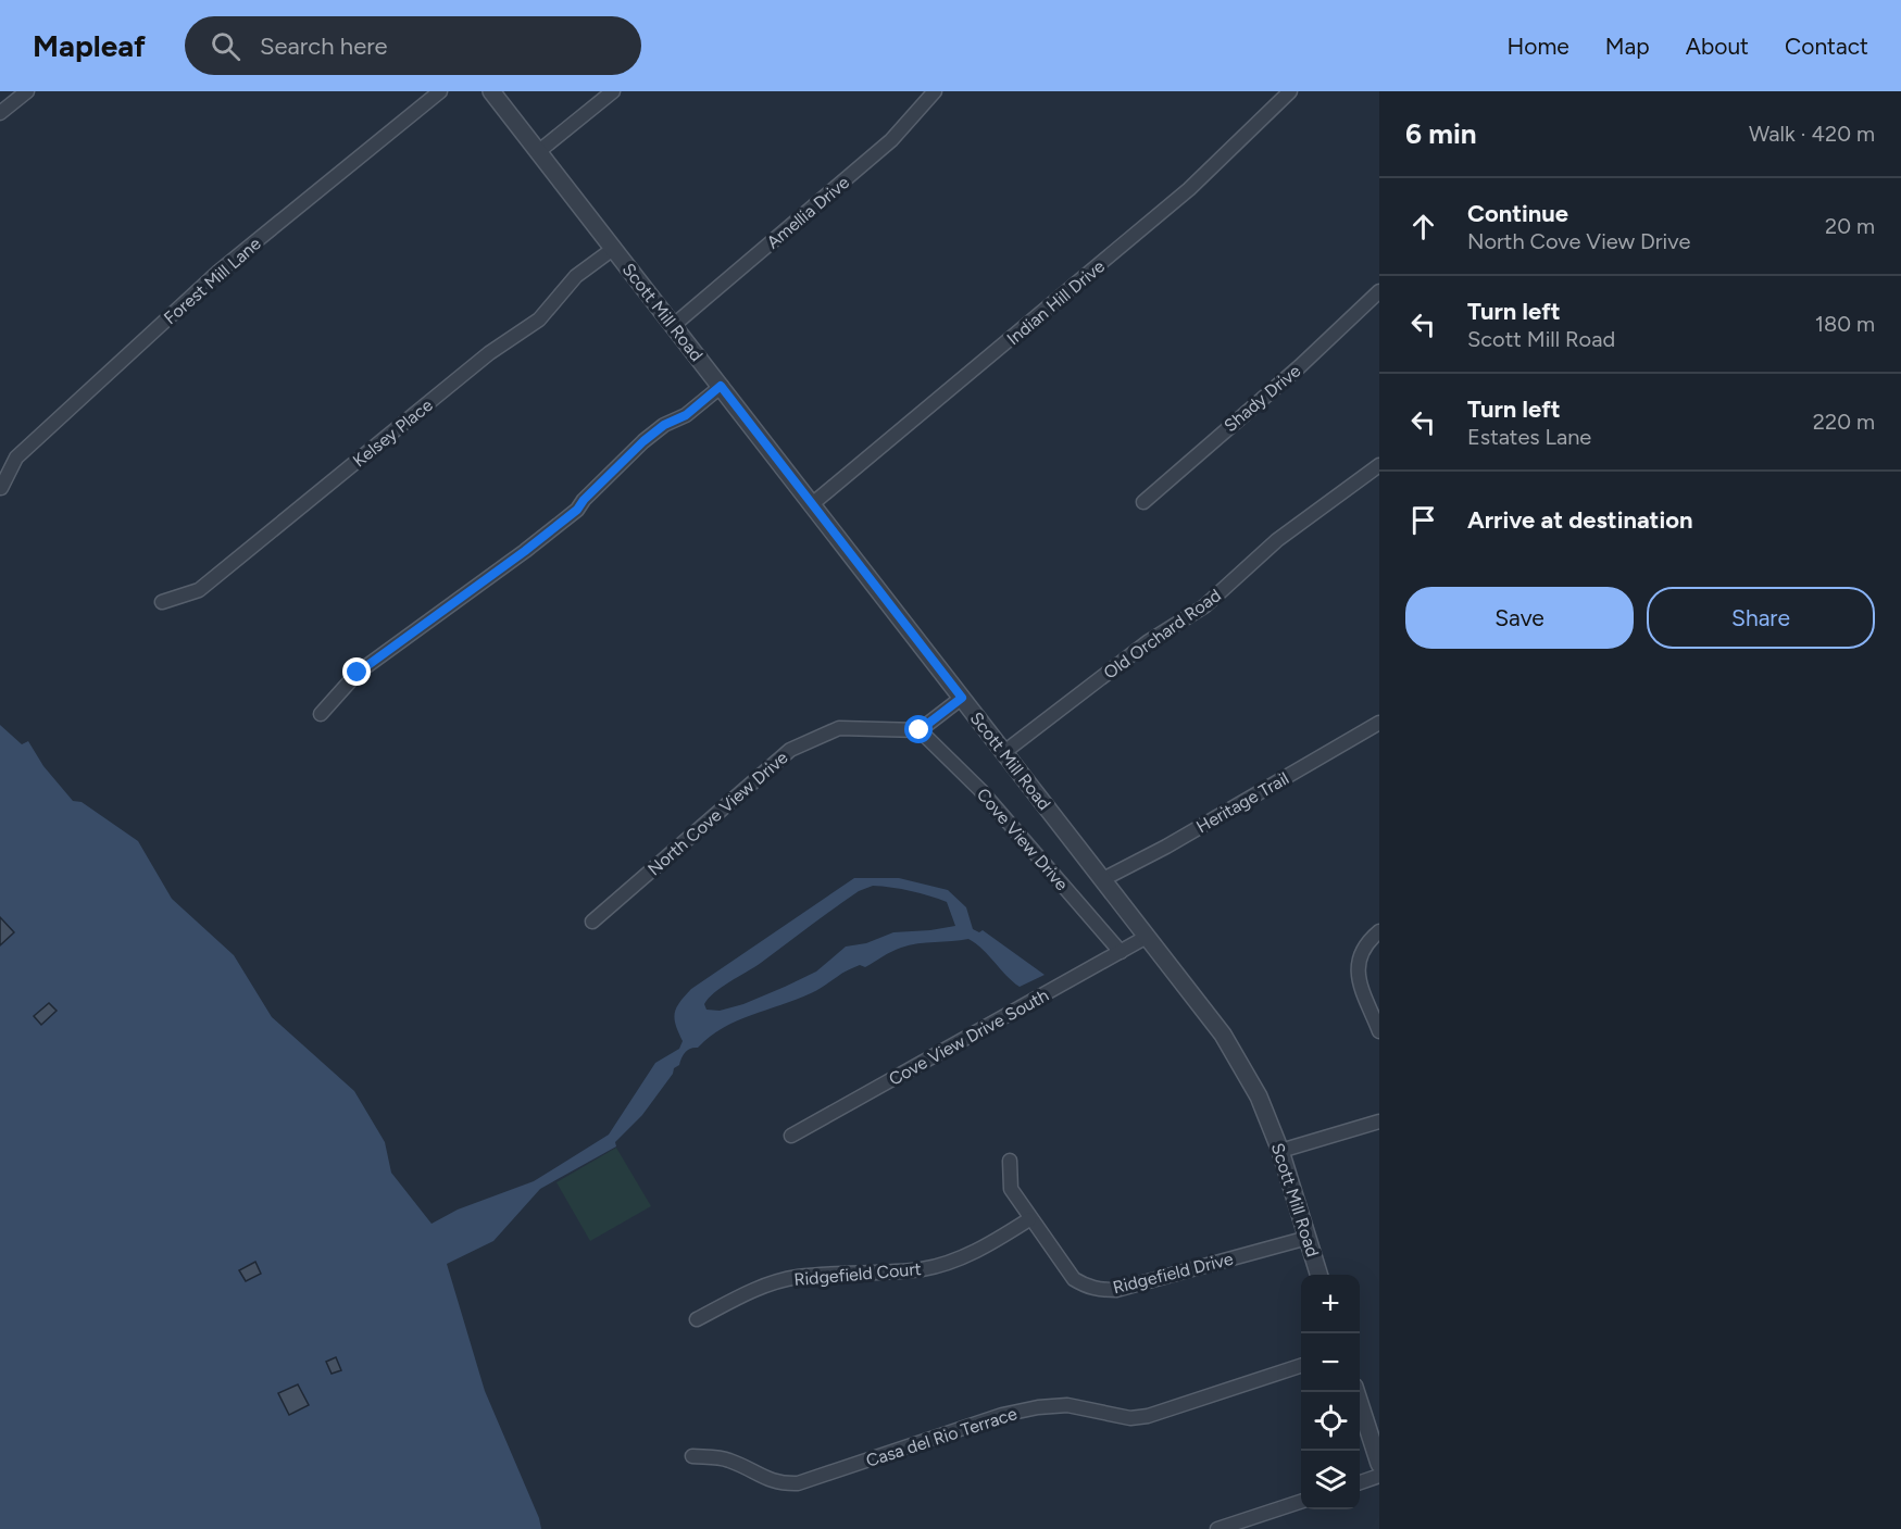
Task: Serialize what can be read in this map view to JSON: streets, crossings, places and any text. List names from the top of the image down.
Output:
{
  "streets": {
    "street": [
      "Amellia Drive",
      "Forest Mill Lane",
      "Indian Hill Drive",
      "Scott Mill Road",
      "Shady Drive",
      "Kelsey Place",
      "Old Orchard Road",
      "Heritage Trail",
      "North Cove View Drive",
      "Cove View Drive",
      "Cove View Drive South",
      "Ridgefield Drive",
      "Ridgefield Court",
      "Casa del Rio Terrace"
    ]
  },
  "crossings": [
    ["Amellia Drive", "Scott Mill Road"],
    ["Indian Hill Drive", "Scott Mill Road"],
    ["Scott Mill Road", "Kelsey Place"],
    ["Scott Mill Road", "Old Orchard Road"],
    ["Scott Mill Road", "Heritage Trail"],
    ["Scott Mill Road", "Cove View Drive South"],
    ["Scott Mill Road", "Ridgefield Drive"],
    ["North Cove View Drive", "Cove View Drive"],
    ["Cove View Drive", "Cove View Drive South"],
    ["Ridgefield Drive", "Ridgefield Court"]
  ],
  "page": {
    "header": "Mapleaf",
    "search": "Search here",
    "nav": [
      "Home",
      "Map",
      "About",
      "Contact"
    ],
    "heading": ["6 min", "Walk · 420 m"],
    "list": [
      ["Continue", "North Cove View Drive", "20 m"],
      ["Turn left", "Scott Mill Road", "180 m"],
      ["Turn left", "Estates Lane", "220 m"],
      "Arrive at destination"
    ],
    "buttons": ["Save", "Share"],
    "map_buttons": ["+", "−"]
  }
}
